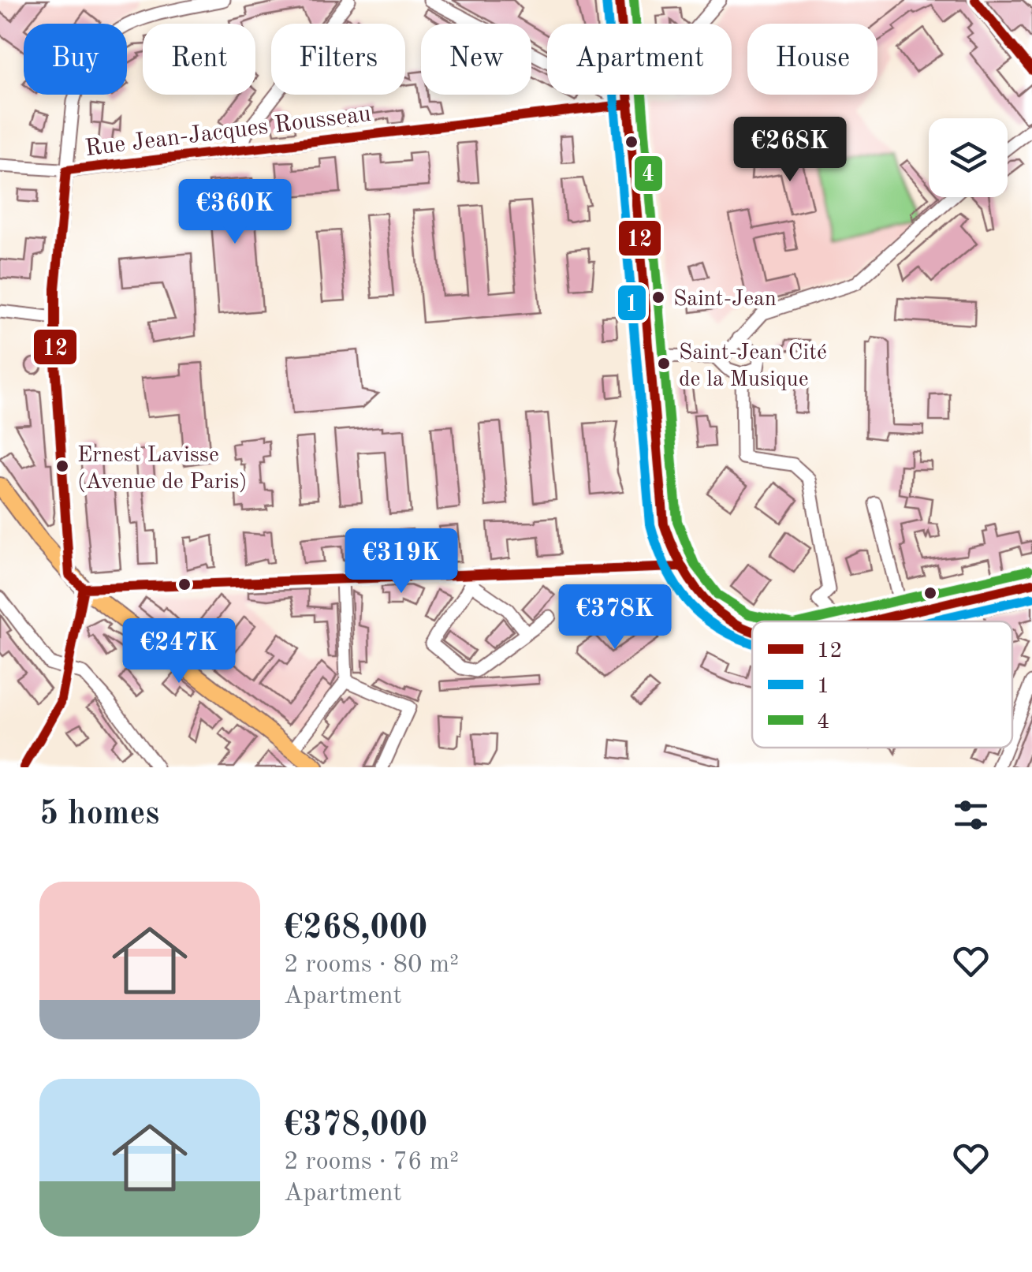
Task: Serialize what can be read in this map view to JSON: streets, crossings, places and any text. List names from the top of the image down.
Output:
{
  "streets": {
    "street": ["Rue Jean-Jacques Rousseau"]
  },
  "places": ["Saint-Jean", "Saint-Jean Cité de la Musique", "Ernest Lavisse (Avenue de Paris)"],
  "lines": ["transit line 12", "transit line 4", "transit line 1"],
  "legend": ["12", "1", "4"],
  "page": {
    "chip": [
      "Buy",
      "Rent",
      "Filters",
      "New",
      "Apartment",
      "House"
    ],
    "price": [
      "€268K",
      "€360K",
      "€319K",
      "€378K",
      "€247K"
    ],
    "heading": "5 homes",
    "list": [
      {
        "name": "€268,000",
        "note": "2 rooms · 80 m² · Apartment"
      },
      {
        "name": "€378,000",
        "note": "2 rooms · 76 m² · Apartment"
      }
    ]
  }
}
